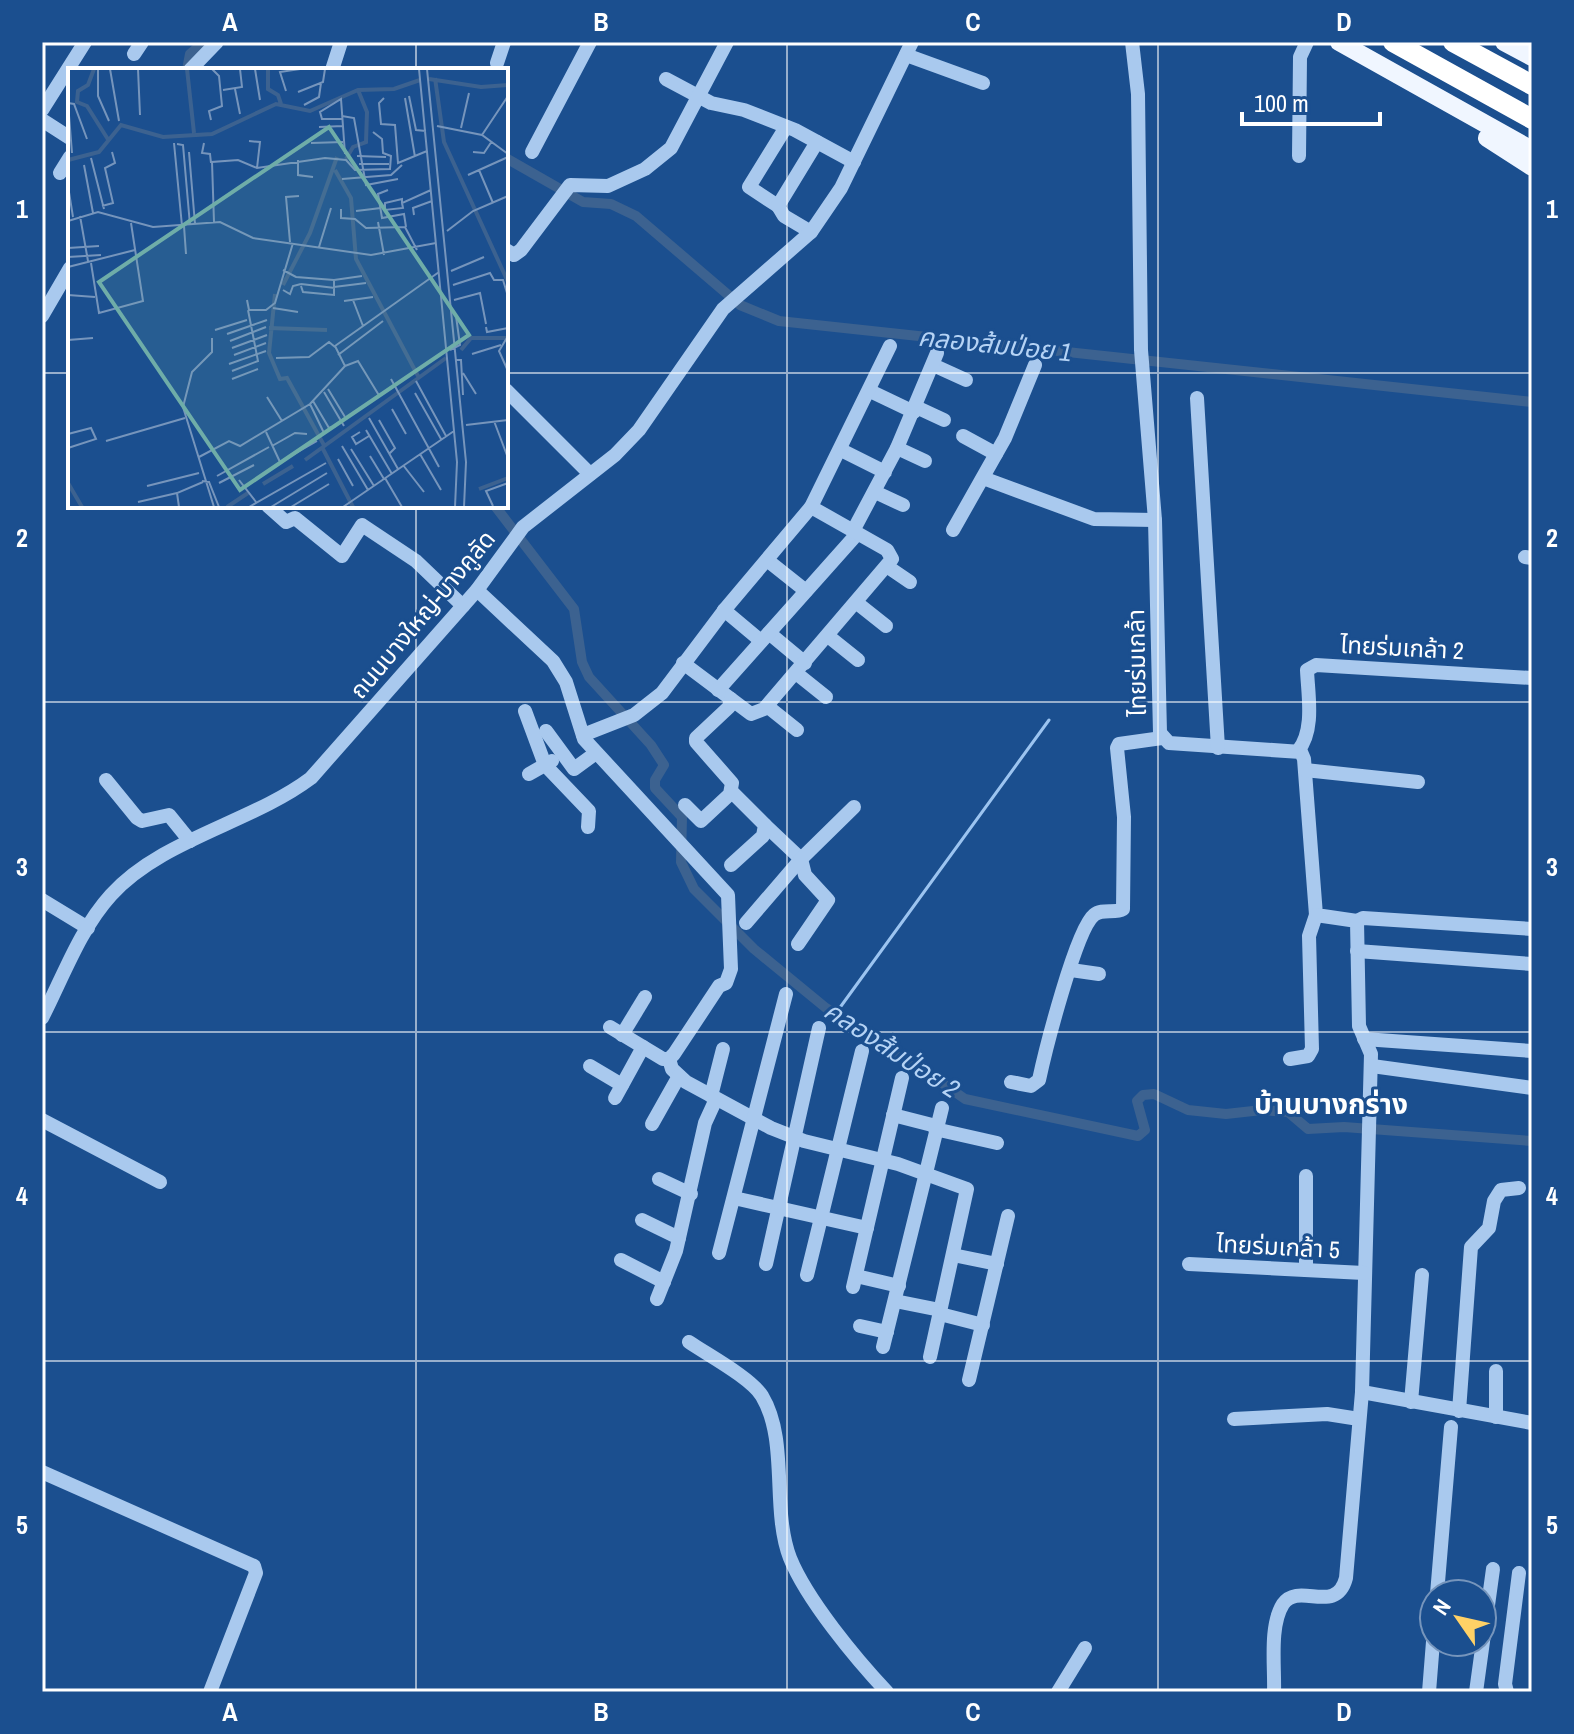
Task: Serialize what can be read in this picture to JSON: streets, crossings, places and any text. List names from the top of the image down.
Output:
{
  "streets": {
    "street": [
      "ถนนบางใหญ่-บางคูลัด",
      "ไทยร่มเกล้า 2",
      "ไทยร่มเกล้า",
      "ไทยร่มเกล้า 5"
    ]
  },
  "crossings": [
    ["ไทยร่มเกล้า 2", "ไทยร่มเกล้า"]
  ],
  "districts": ["บ้านบางกร่าง"],
  "water": ["คลองส้มป่อย 1", "คลองส้มป่อย 2"],
  "scale_bar": "100 m",
  "north": "top left",
  "grid": {
    "columns": [
      "A",
      "B",
      "C",
      "D"
    ],
    "rows": [
      "1",
      "2",
      "3",
      "4",
      "5"
    ]
  }
}
